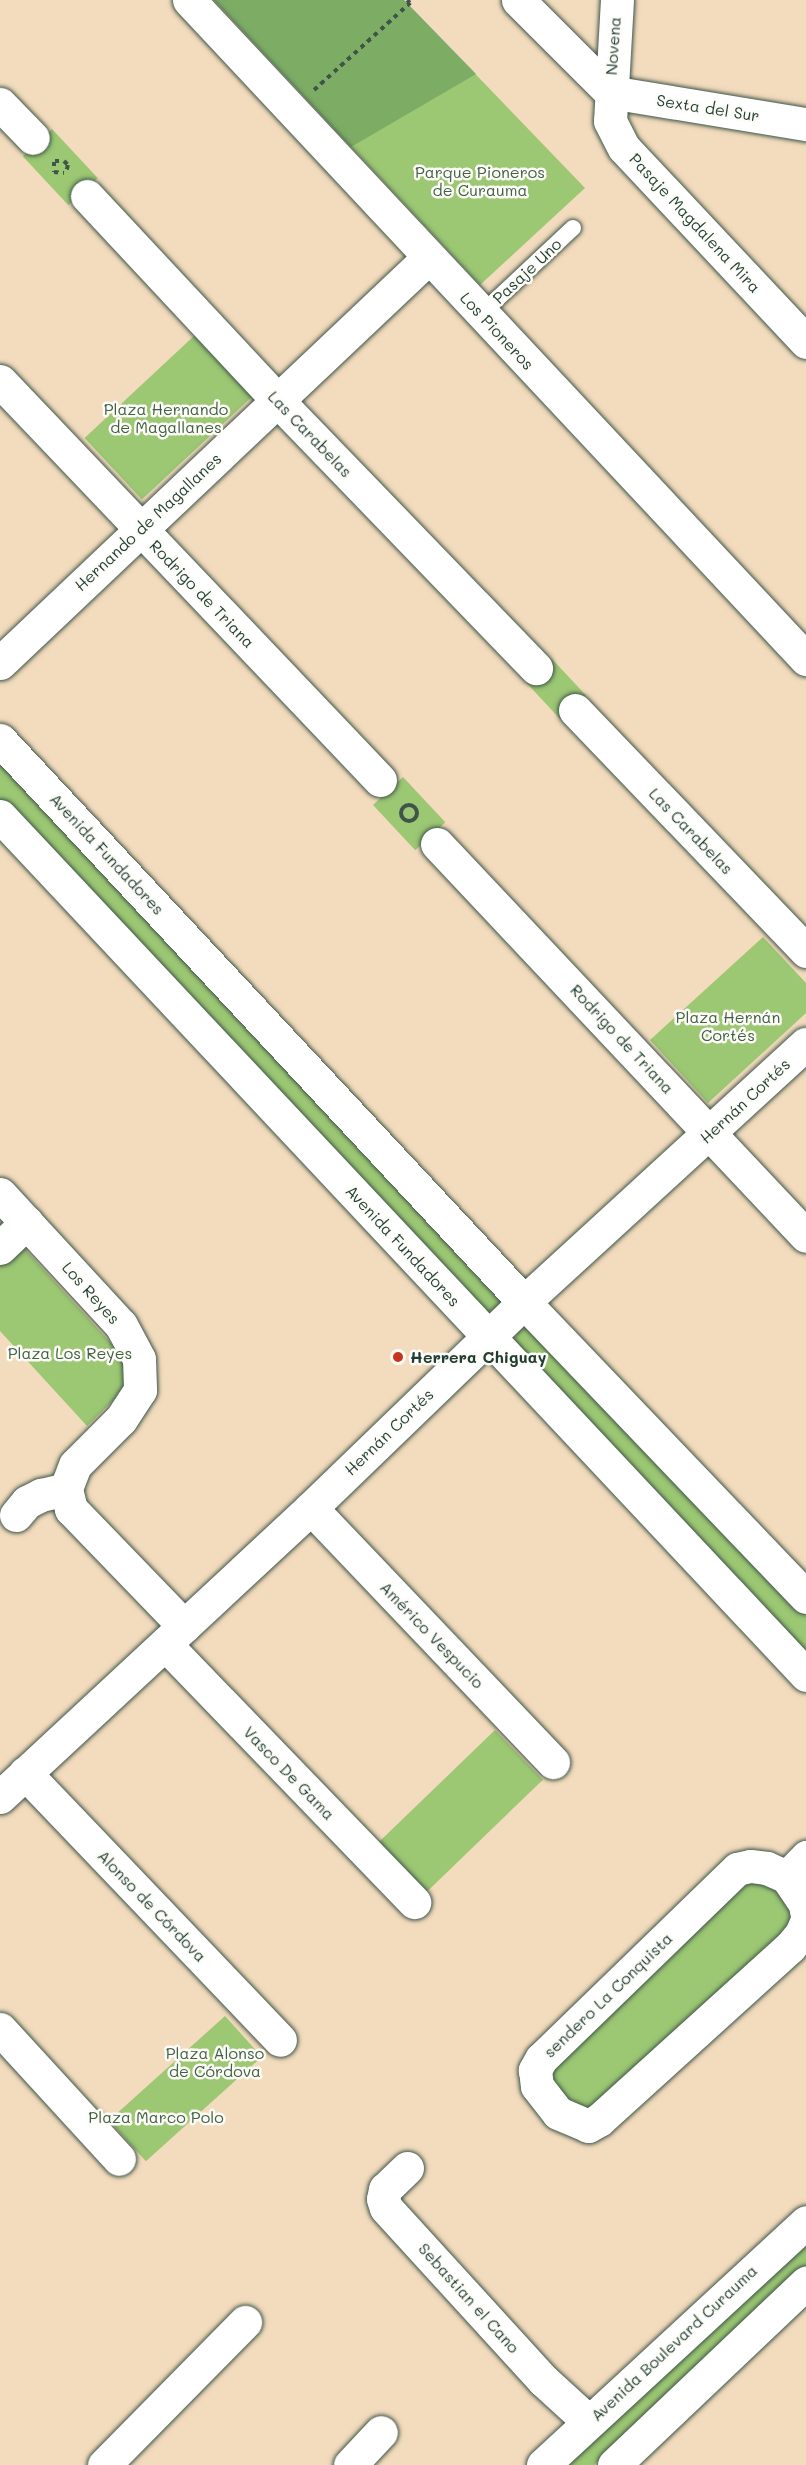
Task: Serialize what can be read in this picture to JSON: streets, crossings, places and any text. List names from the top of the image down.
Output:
{
  "streets": {
    "street": [
      "Novena",
      "Sexta del Sur",
      "Pasaje Magdalena Mira",
      "Los Pioneros",
      "Las Carabelas",
      "Hernando de Magallanes",
      "Rodrigo de Triana",
      "Avenida Fundadores",
      "Hernán Cortés",
      "Los Reyes",
      "Américo Vespucio",
      "Vasco De Gama",
      "Alonso de Córdova",
      "sendero La Conquista",
      "Sebastian el Cano",
      "Avenida Boulevard Curauma"
    ],
    "lane": ["Pasaje Uno"]
  },
  "crossings": [
    ["Novena", "Sexta del Sur"],
    ["Novena", "Pasaje Magdalena Mira"],
    ["Sexta del Sur", "Pasaje Magdalena Mira"],
    ["Pasaje Uno", "Los Pioneros"],
    ["Los Pioneros", "Hernando de Magallanes"],
    ["Las Carabelas", "Hernando de Magallanes"],
    ["Hernando de Magallanes", "Rodrigo de Triana"],
    ["Rodrigo de Triana", "Hernán Cortés"],
    ["Avenida Fundadores", "Hernán Cortés"],
    ["Hernán Cortés", "Américo Vespucio"],
    ["Hernán Cortés", "Vasco De Gama"],
    ["Hernán Cortés", "Alonso de Córdova"],
    ["Sebastian el Cano", "Avenida Boulevard Curauma"]
  ],
  "parks": [
    "Parque Pioneros de Curauma",
    "Plaza Hernando de Magallanes",
    "Plaza Hernán Cortés",
    "Plaza Los Reyes",
    "Plaza Alonso de Córdova",
    "Plaza Marco Polo"
  ],
  "places": ["Herrera Chiguay"]
}
